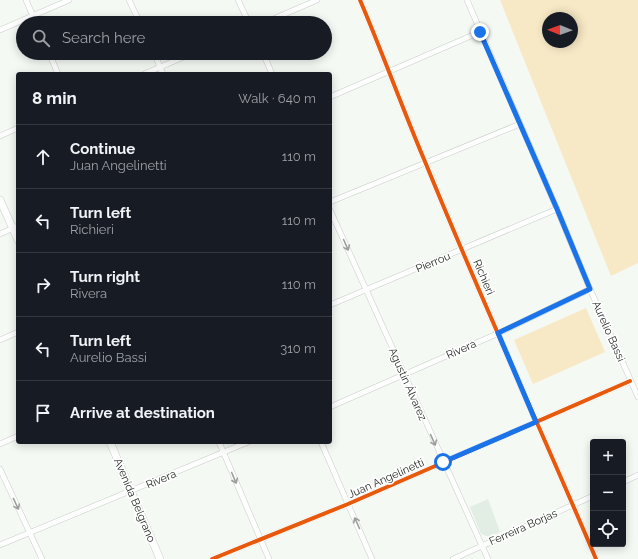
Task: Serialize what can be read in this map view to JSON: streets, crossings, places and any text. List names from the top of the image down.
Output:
{
  "streets": {
    "main road": ["Avenida Belgrano"],
    "street": [
      "Pierrou",
      "Richieri",
      "Aurelio Bassi",
      "Rivera",
      "Agustín Álvarez",
      "Juan Angelinetti",
      "Ferreira Borjas"
    ]
  },
  "crossings": [
    ["Pierrou", "Richieri"],
    ["Pierrou", "Aurelio Bassi"],
    ["Pierrou", "Agustín Álvarez"],
    ["Richieri", "Rivera"],
    ["Richieri", "Juan Angelinetti"],
    ["Richieri", "Ferreira Borjas"],
    ["Aurelio Bassi", "Rivera"],
    ["Aurelio Bassi", "Juan Angelinetti"],
    ["Rivera", "Agustín Álvarez"],
    ["Rivera", "Avenida Belgrano"],
    ["Agustín Álvarez", "Juan Angelinetti"],
    ["Agustín Álvarez", "Ferreira Borjas"]
  ],
  "one_way": ["Agustín Álvarez"],
  "north": "left",
  "page": {
    "search": "Search here",
    "heading": ["8 min", "Walk · 640 m"],
    "list": [
      ["Continue", "Juan Angelinetti", "110 m"],
      ["Turn left", "Richieri", "110 m"],
      ["Turn right", "Rivera", "110 m"],
      ["Turn left", "Aurelio Bassi", "310 m"],
      "Arrive at destination"
    ],
    "map_buttons": ["+", "−"]
  }
}
